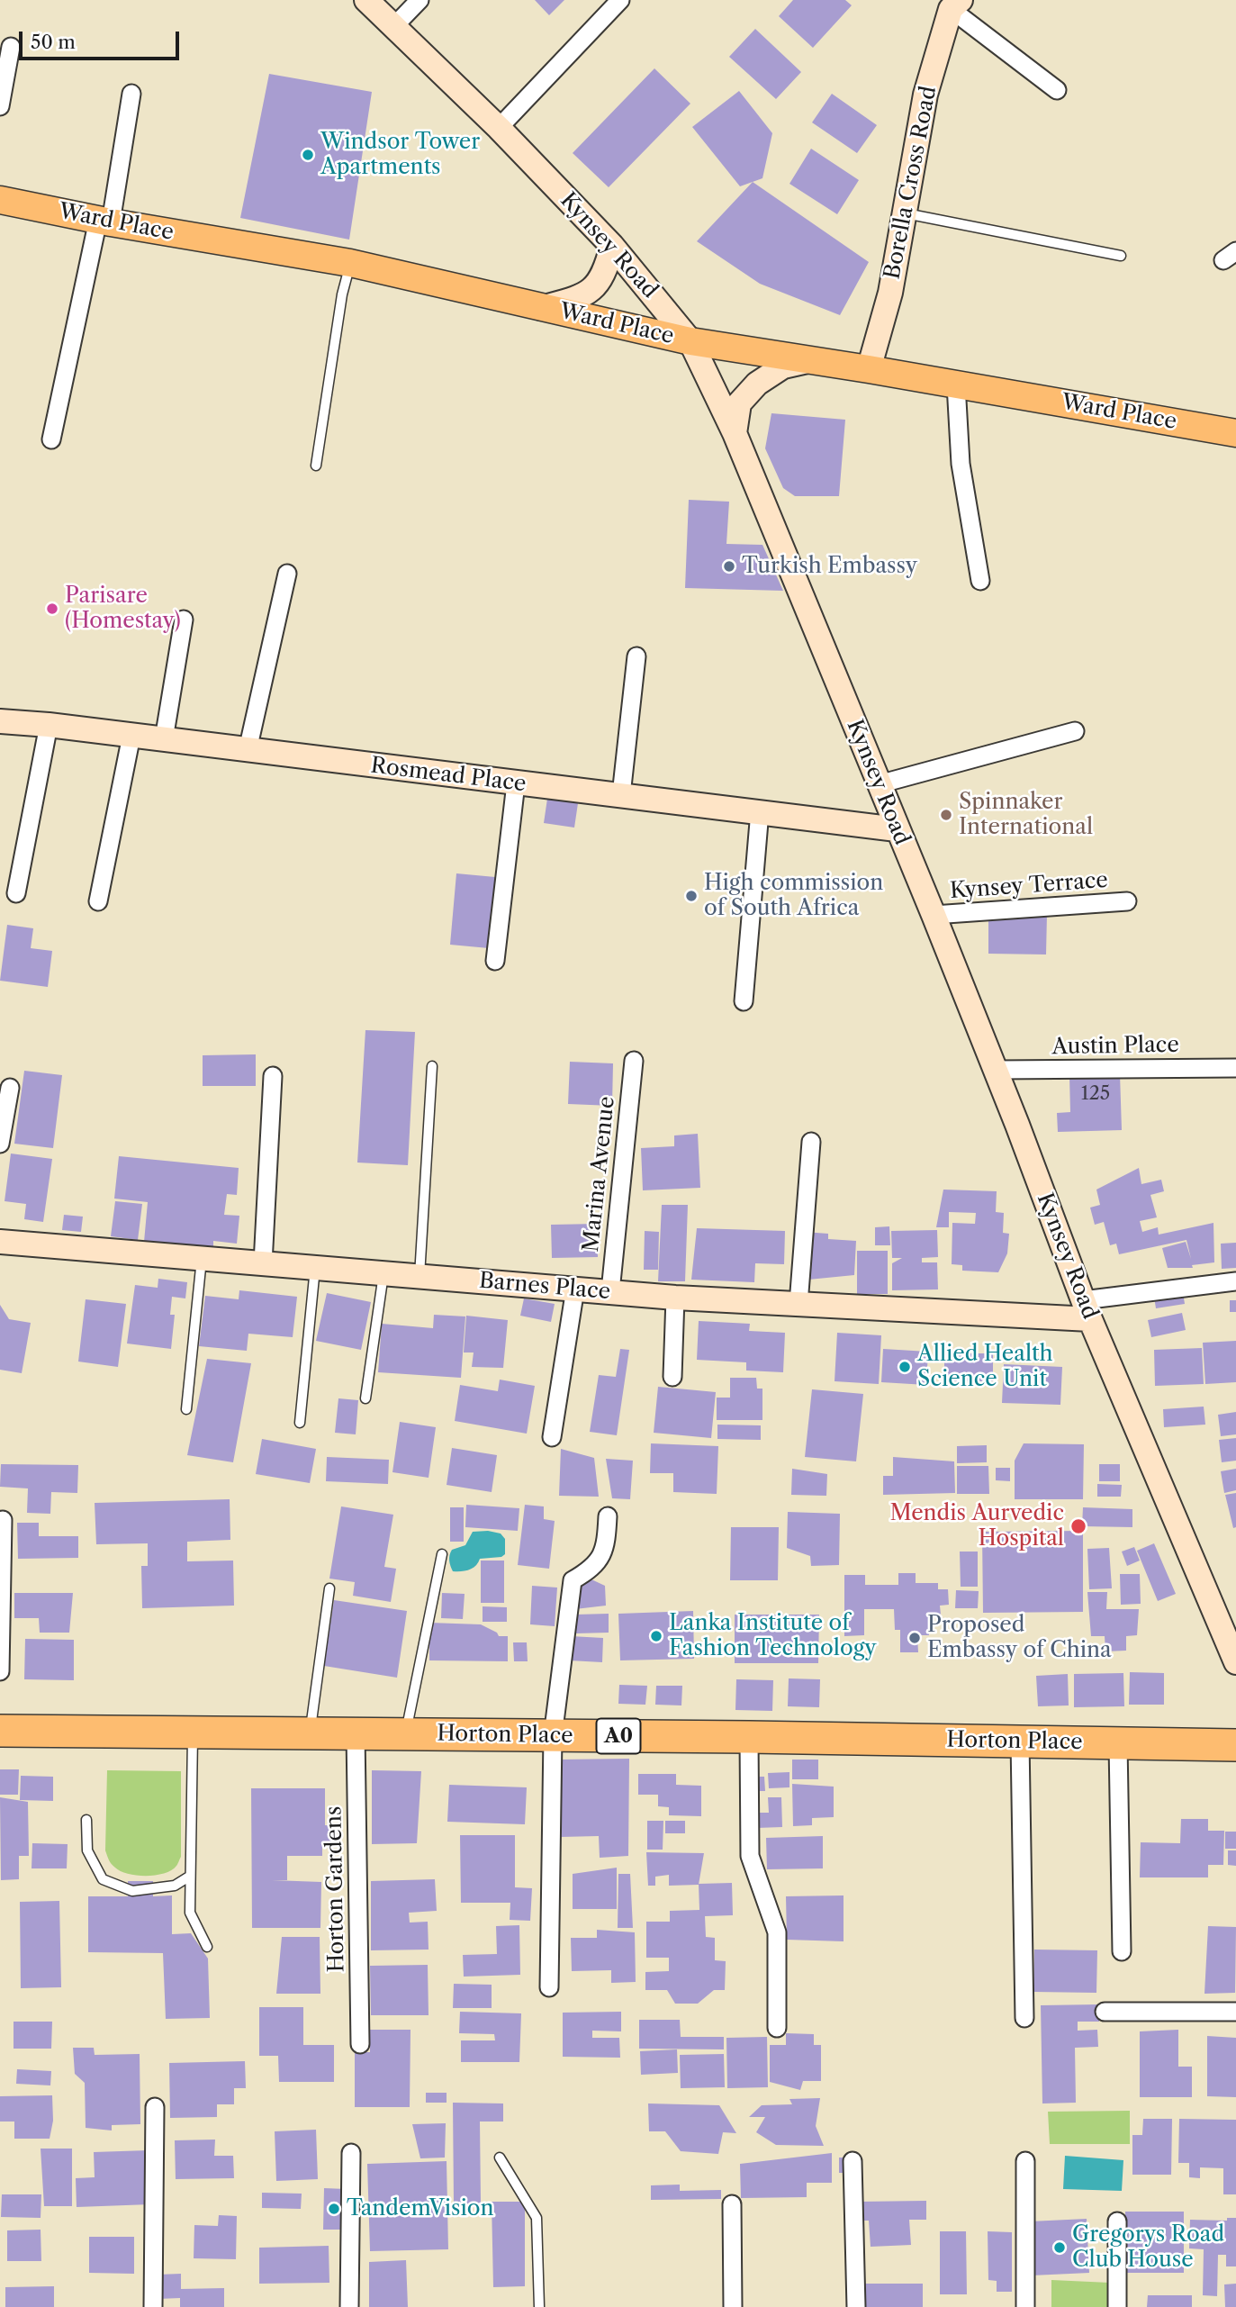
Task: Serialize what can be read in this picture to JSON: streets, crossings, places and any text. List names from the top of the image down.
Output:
{
  "streets": {
    "highway": ["Horton Place", "A0"],
    "main road": ["Ward Place"],
    "street": [
      "Borella Cross Road",
      "Kynsey Road",
      "Rosmead Place",
      "Kynsey Terrace",
      "Austin Place",
      "Marina Avenue",
      "Barnes Place",
      "Horton Gardens"
    ]
  },
  "crossings": [
    ["Borella Cross Road", "Ward Place"],
    ["Ward Place", "Kynsey Road"],
    ["Kynsey Road", "Rosmead Place"],
    ["Kynsey Road", "Kynsey Terrace"],
    ["Kynsey Road", "Austin Place"],
    ["Kynsey Road", "Barnes Place"],
    ["Marina Avenue", "Barnes Place"],
    ["Horton Place", "Horton Gardens"]
  ],
  "places": [
    "Windsor Tower Apartments",
    "Turkish Embassy",
    "Parisare (Homestay)",
    "Spinnaker International",
    "High commission of South Africa",
    "Allied Health Science Unit",
    "Mendis Aurvedic Hospital",
    "Lanka Institute of Fashion Technology",
    "Proposed Embassy of China",
    "TandemVision",
    "Gregorys Road Club House"
  ],
  "house_numbers": ["125"],
  "scale_bar": "50 m"
}
